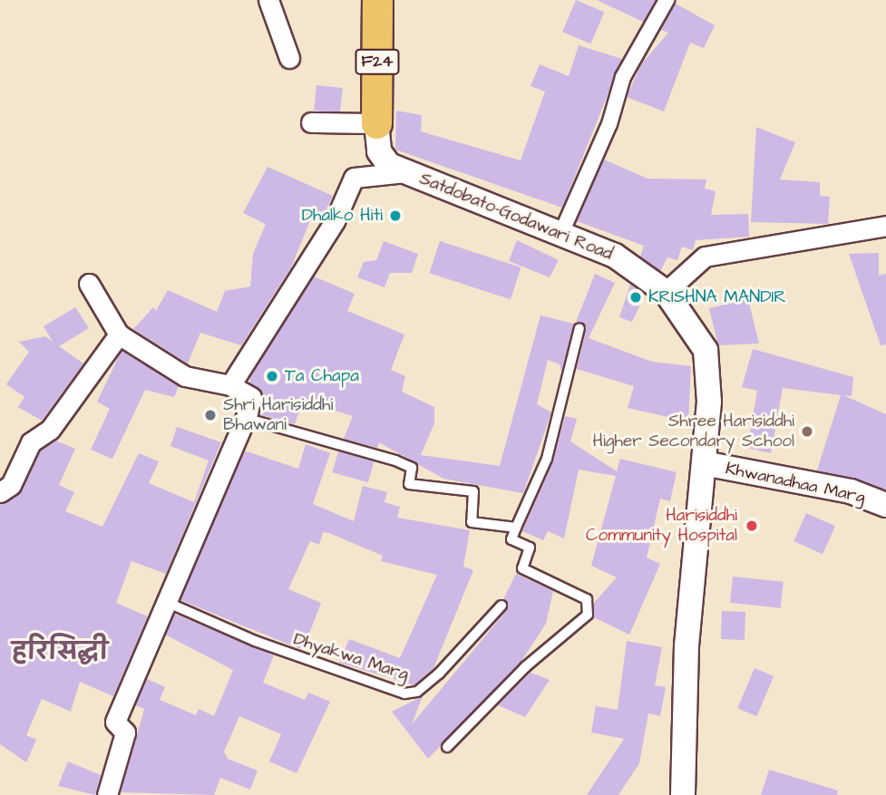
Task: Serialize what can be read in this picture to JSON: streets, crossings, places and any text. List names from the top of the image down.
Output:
{
  "streets": {
    "main road": ["F24", "Satdobato-Godawari Road"],
    "street": ["Khwanadhaa Marg"],
    "lane": ["Dhyakwa Marg"]
  },
  "crossings": [
    ["Satdobato-Godawari Road", "Khwanadhaa Marg"]
  ],
  "districts": ["हरिसिद्धी"],
  "places": [
    "Dhalko Hiti",
    "KRISHNA MANDIR",
    "Ta Chapa",
    "Shri Harisiddhi Bhawani",
    "Shree Harisiddhi Higher Secondary School",
    "Harisiddhi Community Hospital"
  ]
}
